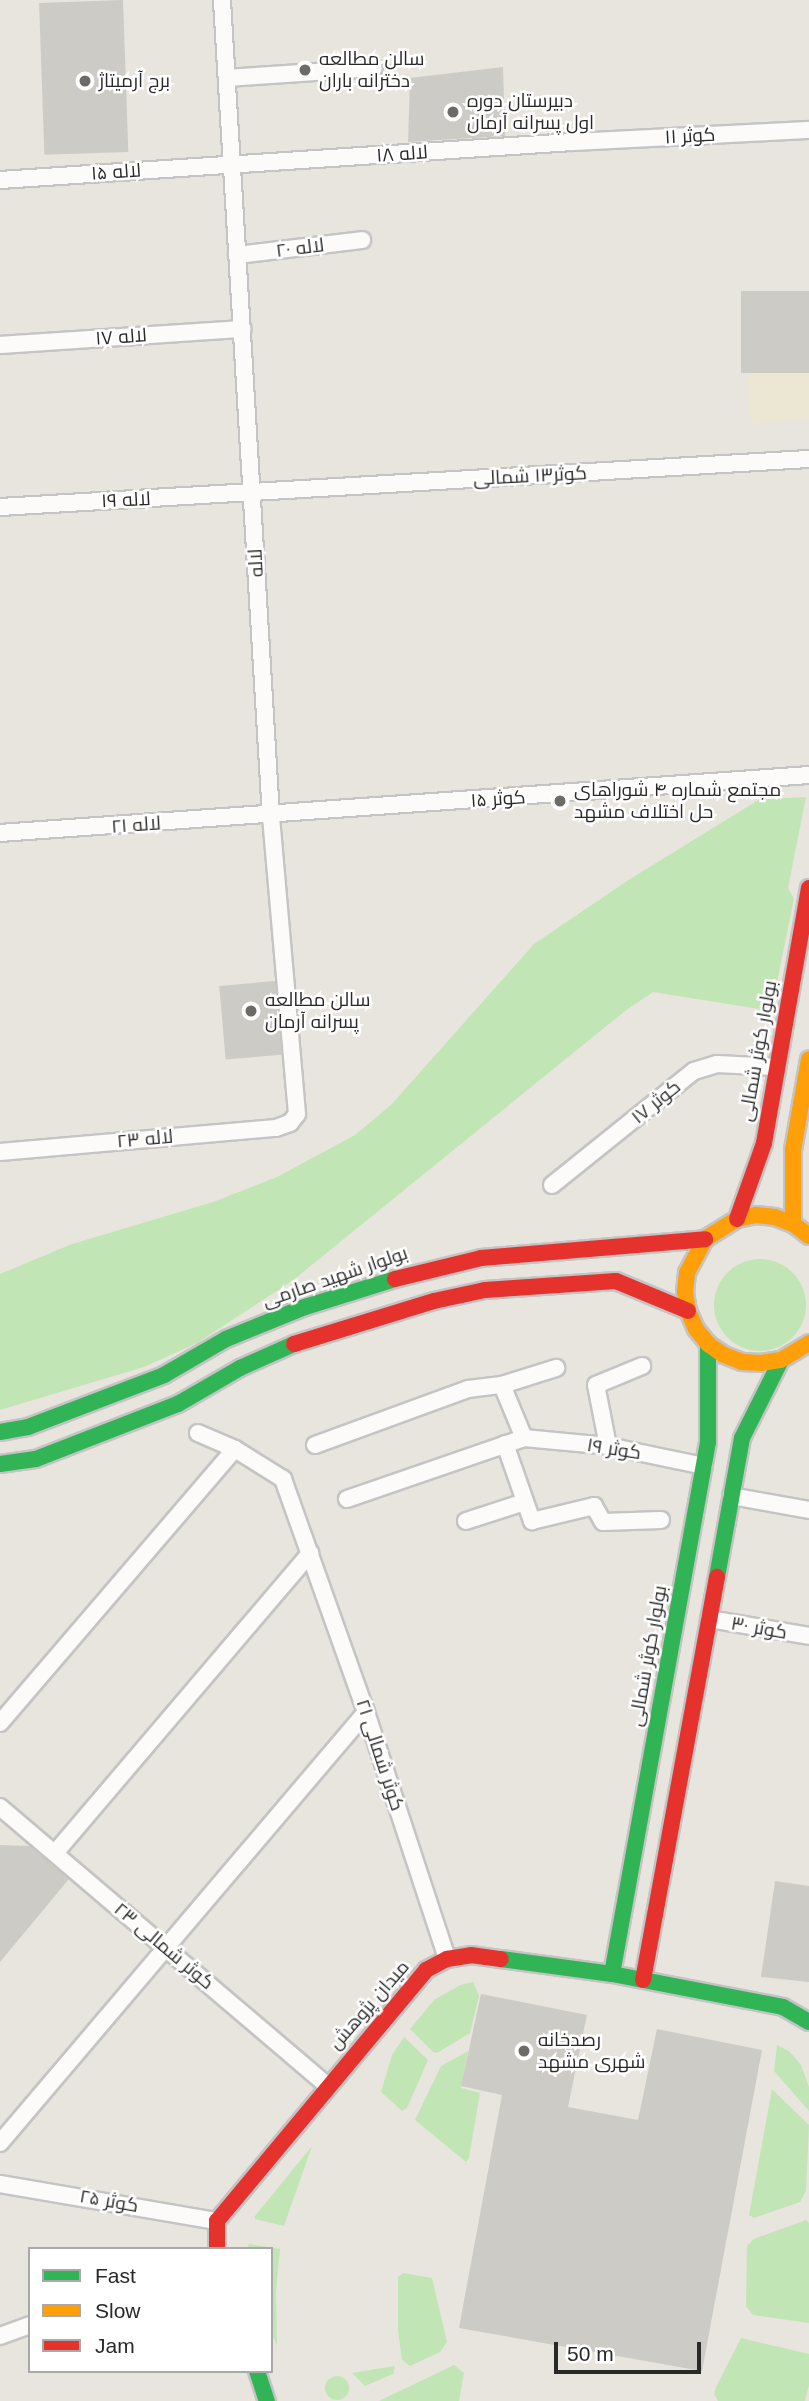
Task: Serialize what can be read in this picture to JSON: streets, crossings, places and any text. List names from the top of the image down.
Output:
{
  "streets": {
    "street": [
      "کوثر ۱۱",
      "لاله ۱۸",
      "لاله ۱۵",
      "لاله ۲۰",
      "لاله ۱۷",
      "کوثر۱۳ شمالی",
      "لاله ۱۹",
      "لاله",
      "کوثر ۱۵",
      "لاله ۲۱",
      "بولوار کوثر شمالی",
      "کوثر ۱۷",
      "لاله ۲۳",
      "بولوار شهید صارمی",
      "کوثر ۱۹",
      "کوثر ۳۰",
      "کوثر شمالی ۲۱",
      "کوثر شمالی ۲۳",
      "میدان پژوهش",
      "کوثر ۲۵"
    ]
  },
  "crossings": [
    ["کوثر ۱۱", "لاله ۱۸"],
    ["لاله ۱۸", "لاله ۱۵"],
    ["لاله ۱۸", "لاله"],
    ["لاله ۱۵", "لاله"],
    ["لاله ۲۰", "لاله"],
    ["لاله ۱۷", "لاله"],
    ["کوثر۱۳ شمالی", "لاله ۱۹"],
    ["کوثر۱۳ شمالی", "لاله"],
    ["لاله ۱۹", "لاله"],
    ["لاله", "کوثر ۱۵"],
    ["لاله", "لاله ۲۱"],
    ["لاله", "لاله ۲۳"],
    ["کوثر ۱۵", "لاله ۲۱"],
    ["بولوار کوثر شمالی", "کوثر ۱۷"],
    ["بولوار کوثر شمالی", "کوثر ۱۹"],
    ["کوثر شمالی ۲۱", "میدان پژوهش"],
    ["کوثر شمالی ۲۳", "میدان پژوهش"],
    ["میدان پژوهش", "کوثر ۲۵"]
  ],
  "places": [
    "سالن مطالعه دخترانه باران",
    "برج آرمیتاژ",
    "دبیرستان دوره اول پسرانه آرمان",
    "مجتمع شماره ۴ شوراهای حل اختلاف مشهد",
    "سالن مطالعه پسرانه آرمان",
    "رصدخانه شهری مشهد"
  ],
  "legend": ["Fast", "Slow", "Jam"],
  "scale_bar": "50 m"
}
